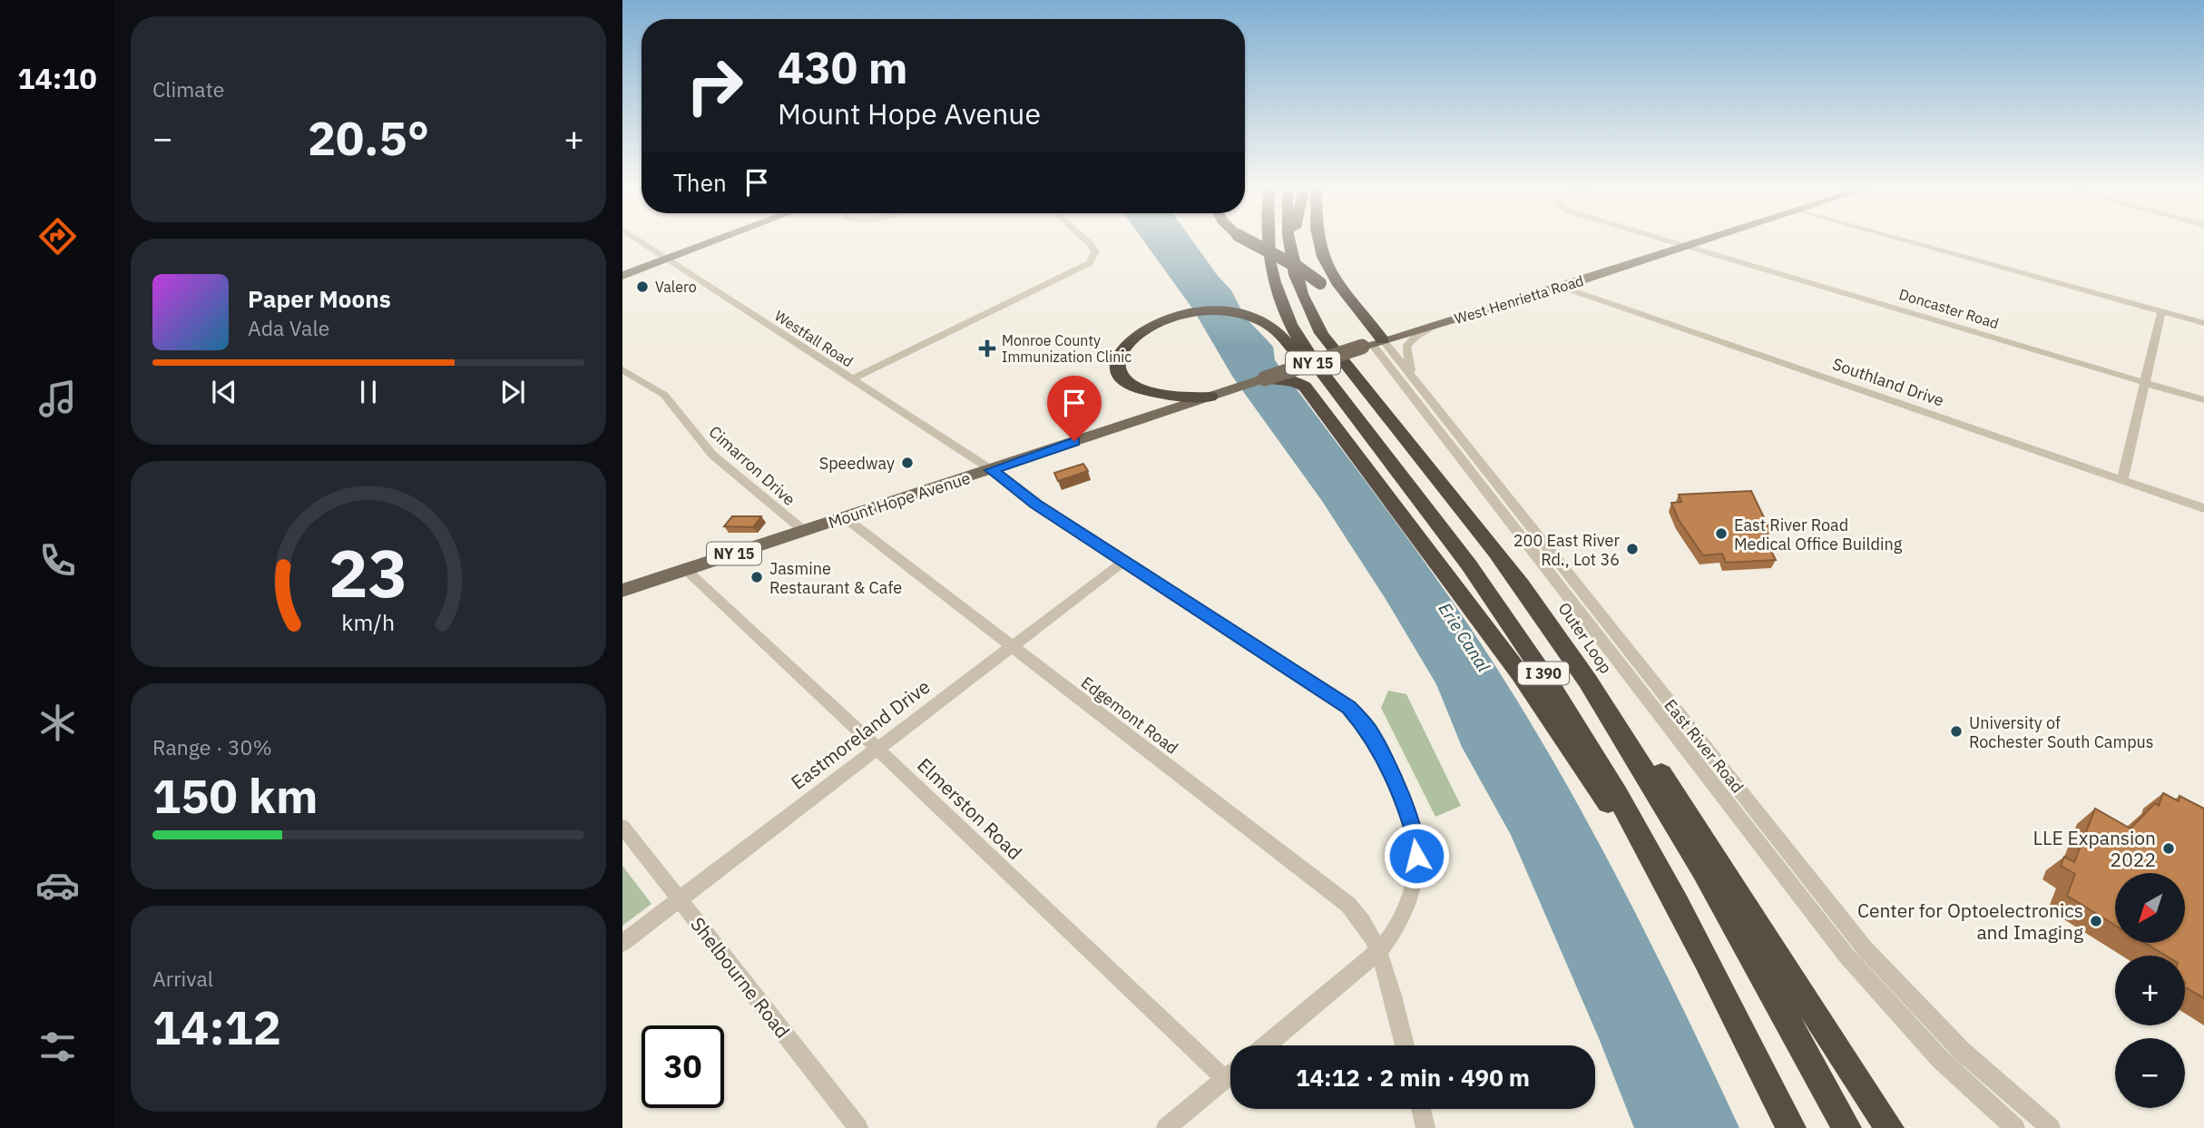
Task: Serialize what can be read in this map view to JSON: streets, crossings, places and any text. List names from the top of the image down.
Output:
{
  "streets": {
    "highway": ["Outer Loop", "I 390"],
    "main road": ["West Henrietta Road", "NY 15", "Mount Hope Avenue"],
    "street": [
      "Doncaster Road",
      "Westfall Road",
      "Southland Drive",
      "Cimarron Drive",
      "Edgemont Road",
      "Eastmoreland Drive",
      "East River Road",
      "Elmerston Road",
      "Shelbourne Road"
    ]
  },
  "crossings": [
    ["West Henrietta Road", "Doncaster Road"],
    ["West Henrietta Road", "Southland Drive"],
    ["West Henrietta Road", "Mount Hope Avenue"],
    ["West Henrietta Road", "East River Road"],
    ["Westfall Road", "Mount Hope Avenue"],
    ["Westfall Road", "Edgemont Road"],
    ["Westfall Road", "Eastmoreland Drive"],
    ["Cimarron Drive", "Mount Hope Avenue"],
    ["Mount Hope Avenue", "Edgemont Road"],
    ["Mount Hope Avenue", "Elmerston Road"],
    ["Edgemont Road", "Eastmoreland Drive"],
    ["Eastmoreland Drive", "Elmerston Road"],
    ["Eastmoreland Drive", "Shelbourne Road"]
  ],
  "water": ["Erie Canal"],
  "places": {
    "other": [
      "Valero",
      "Speedway",
      "East River Road Medical Office Building",
      "200 East River Rd., Lot 36",
      "Jasmine Restaurant & Cafe",
      "University of Rochester South Campus",
      "LLE Expansion 2022",
      "Center for Optoelectronics and Imaging"
    ],
    "health": ["Monroe County Immunization Clinic"]
  },
  "north": "bottom left",
  "page": {
    "tabs": "14:10",
    "tile": [
      "Climate",
      ["Range · 30%", "150 km"],
      ["Arrival", "14:12"]
    ],
    "turn": ["430 m", "Mount Hope Avenue"],
    "heat": ["−", "20.5°", "+"],
    "then": "Then",
    "song": ["Paper Moons", "Ada Vale"],
    "map_buttons": ["+", "−"],
    "limit": "30",
    "trip": "14:12 · 2 min · 490 m",
    "gauge": ["23", "km/h"]
  }
}
